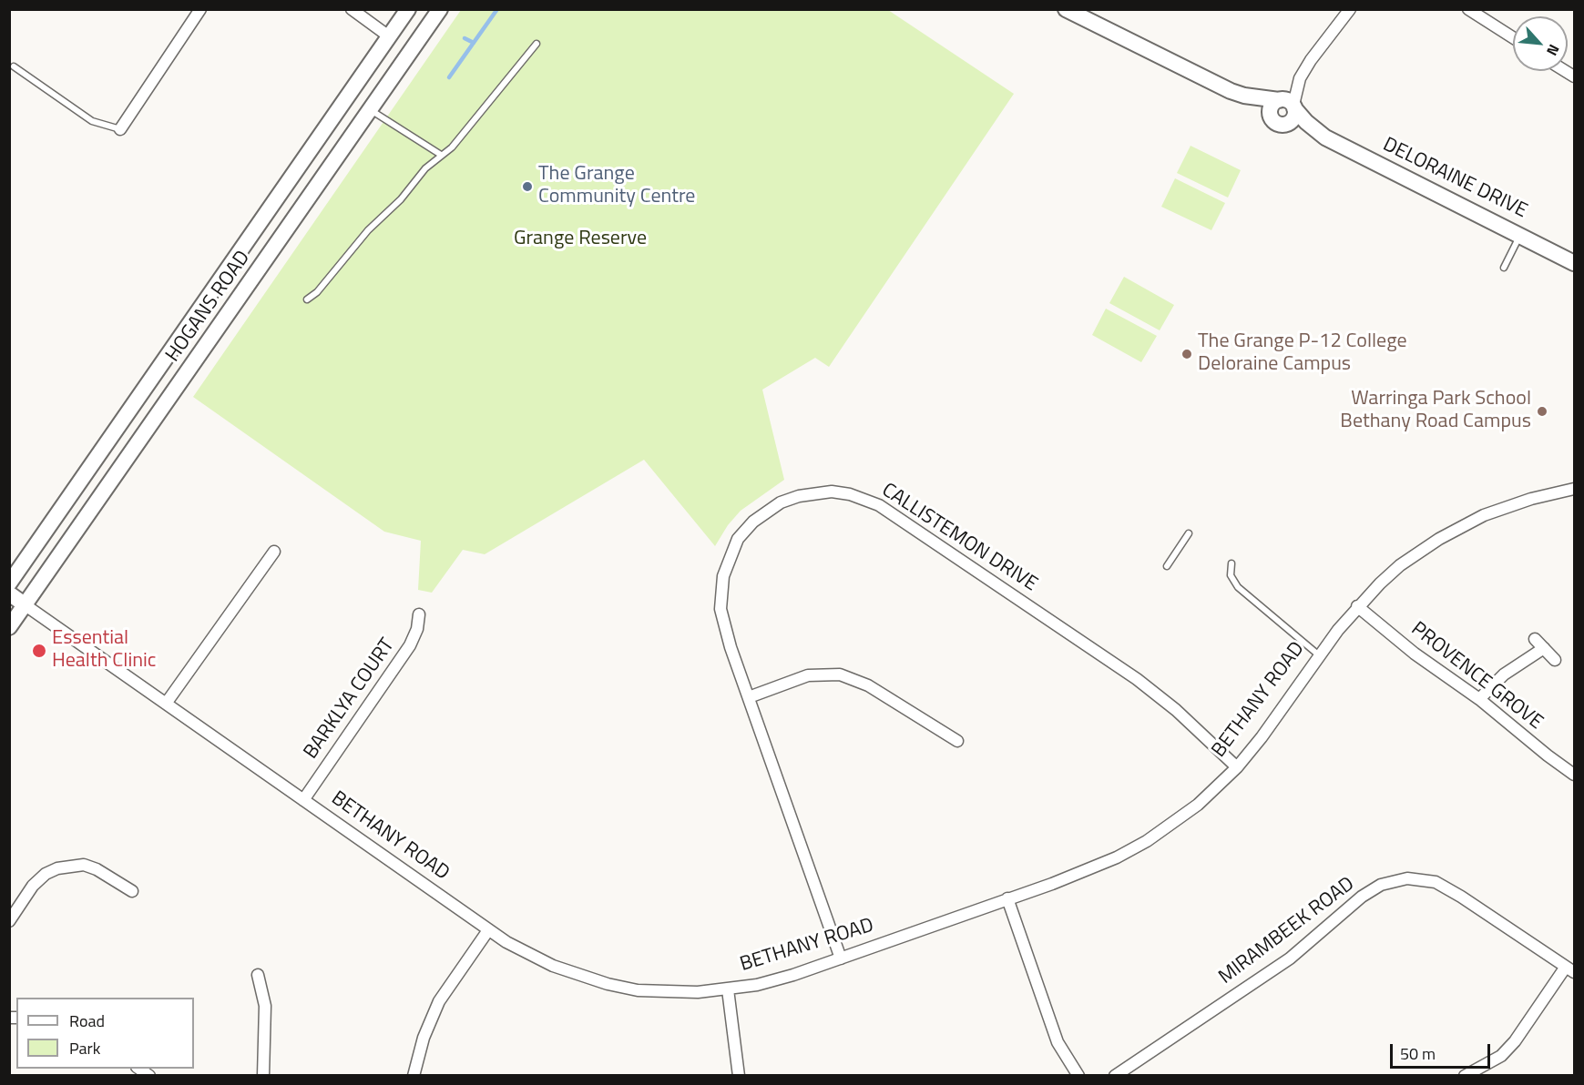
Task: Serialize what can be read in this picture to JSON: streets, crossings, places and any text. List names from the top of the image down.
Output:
{
  "streets": {
    "street": [
      "DELORAINE DRIVE",
      "HOGANS ROAD",
      "CALLISTEMON DRIVE",
      "PROVENCE GROVE",
      "BARKLYA COURT",
      "BETHANY ROAD",
      "MIRAMBEEK ROAD"
    ]
  },
  "crossings": [
    ["HOGANS ROAD", "BETHANY ROAD"],
    ["CALLISTEMON DRIVE", "BETHANY ROAD"],
    ["PROVENCE GROVE", "BETHANY ROAD"],
    ["BARKLYA COURT", "BETHANY ROAD"]
  ],
  "parks": ["Grange Reserve"],
  "places": [
    "The Grange Community Centre",
    "The Grange P-12 College Deloraine Campus",
    "Warringa Park School Bethany Road Campus",
    "Essential Health Clinic"
  ],
  "legend": ["Road", "Park"],
  "scale_bar": "50 m",
  "north": "bottom right"
}
